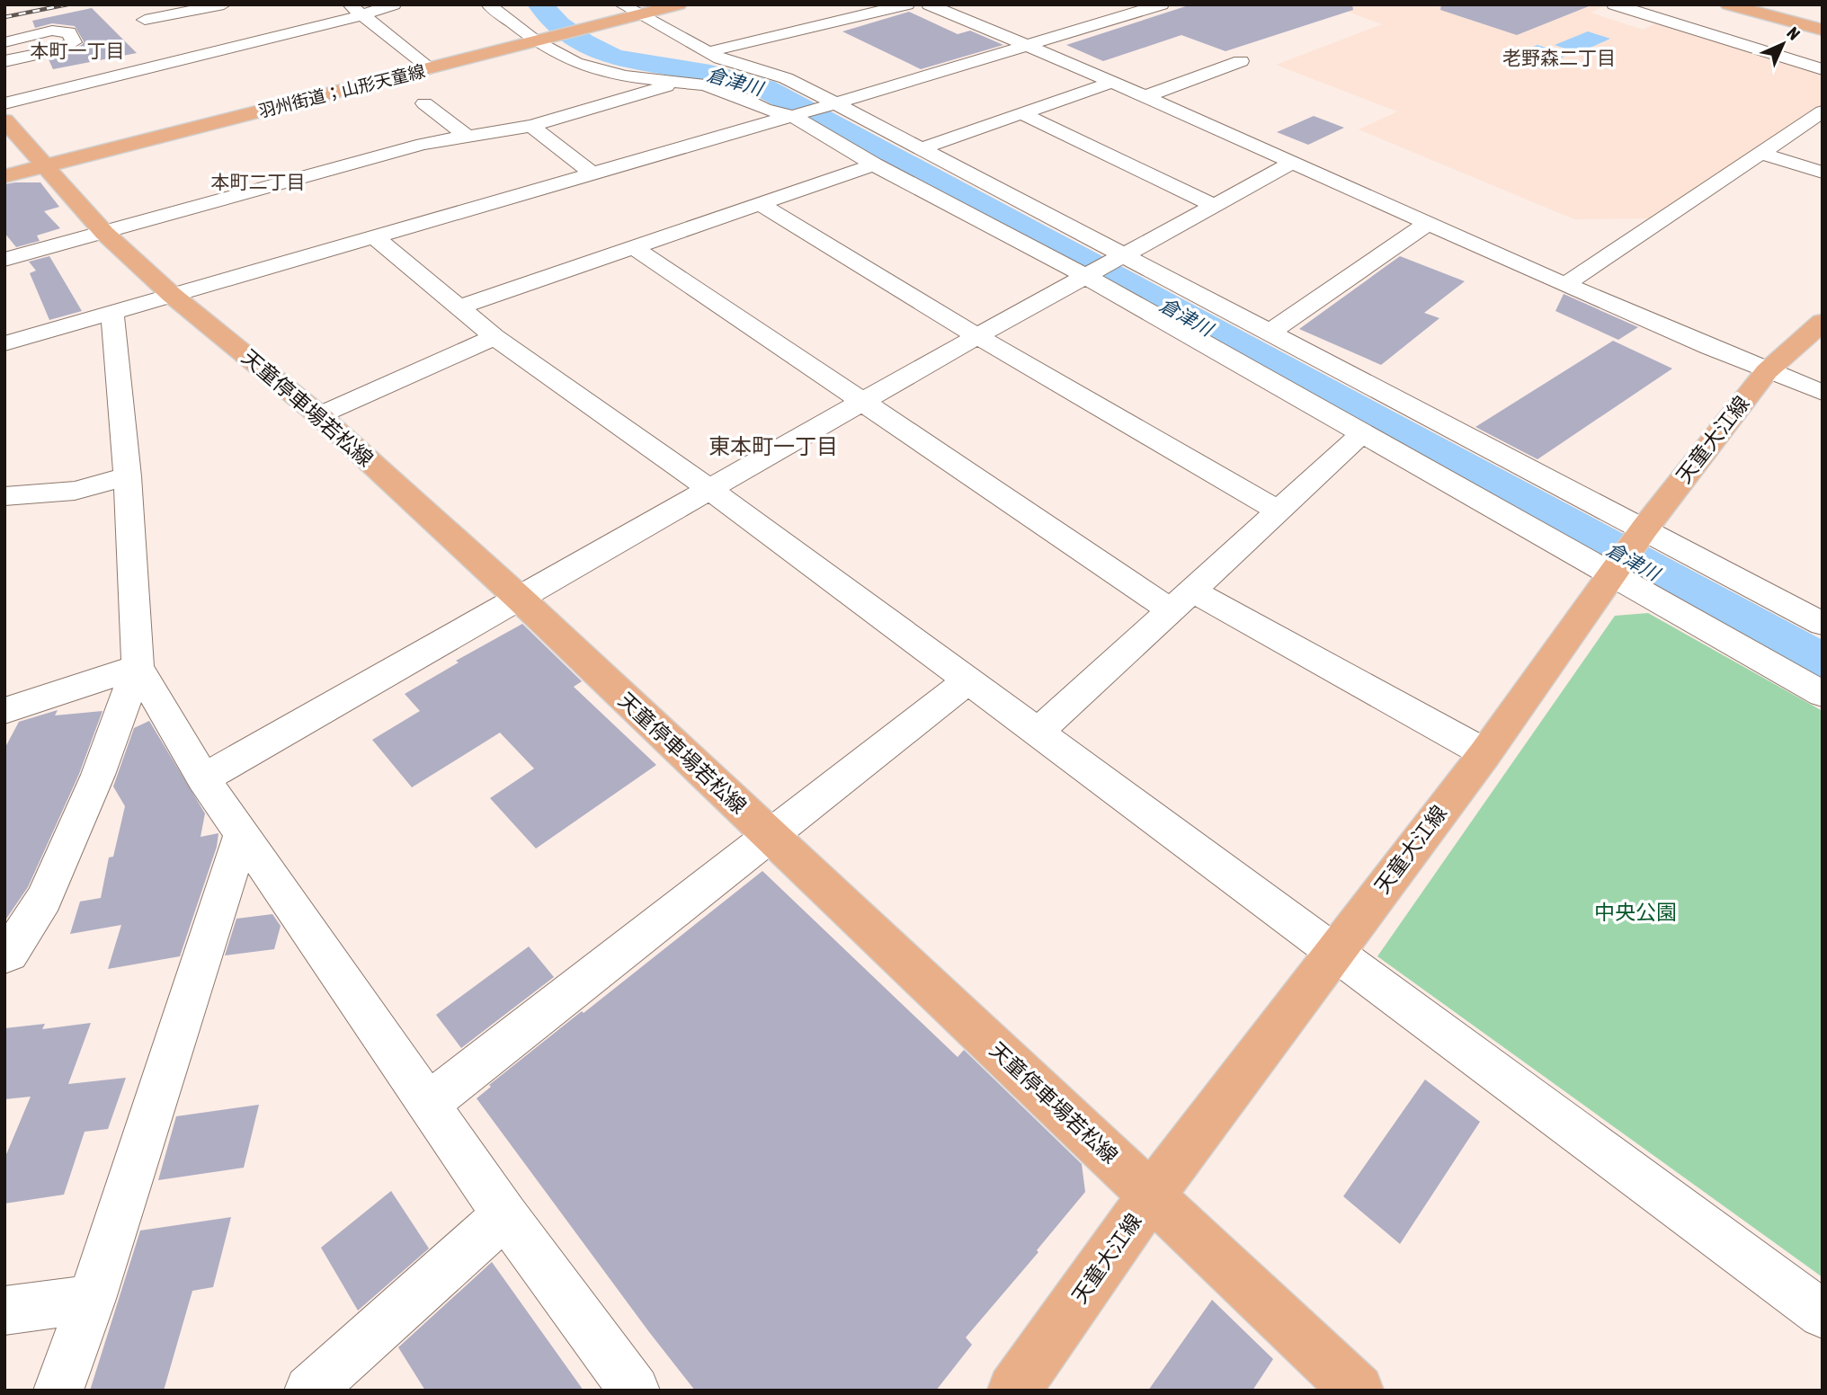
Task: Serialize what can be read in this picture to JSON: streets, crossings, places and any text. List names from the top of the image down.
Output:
{
  "streets": {
    "main road": ["羽州街道；山形天童線", "天童停車場若松線", "天童大江線"]
  },
  "crossings": [
    ["羽州街道；山形天童線", "天童停車場若松線"],
    ["天童停車場若松線", "天童大江線"]
  ],
  "districts": [
    "本町一丁目",
    "老野森二丁目",
    "本町二丁目",
    "東本町一丁目"
  ],
  "water": ["倉津川"],
  "parks": ["中央公園"],
  "north": "top right"
}
